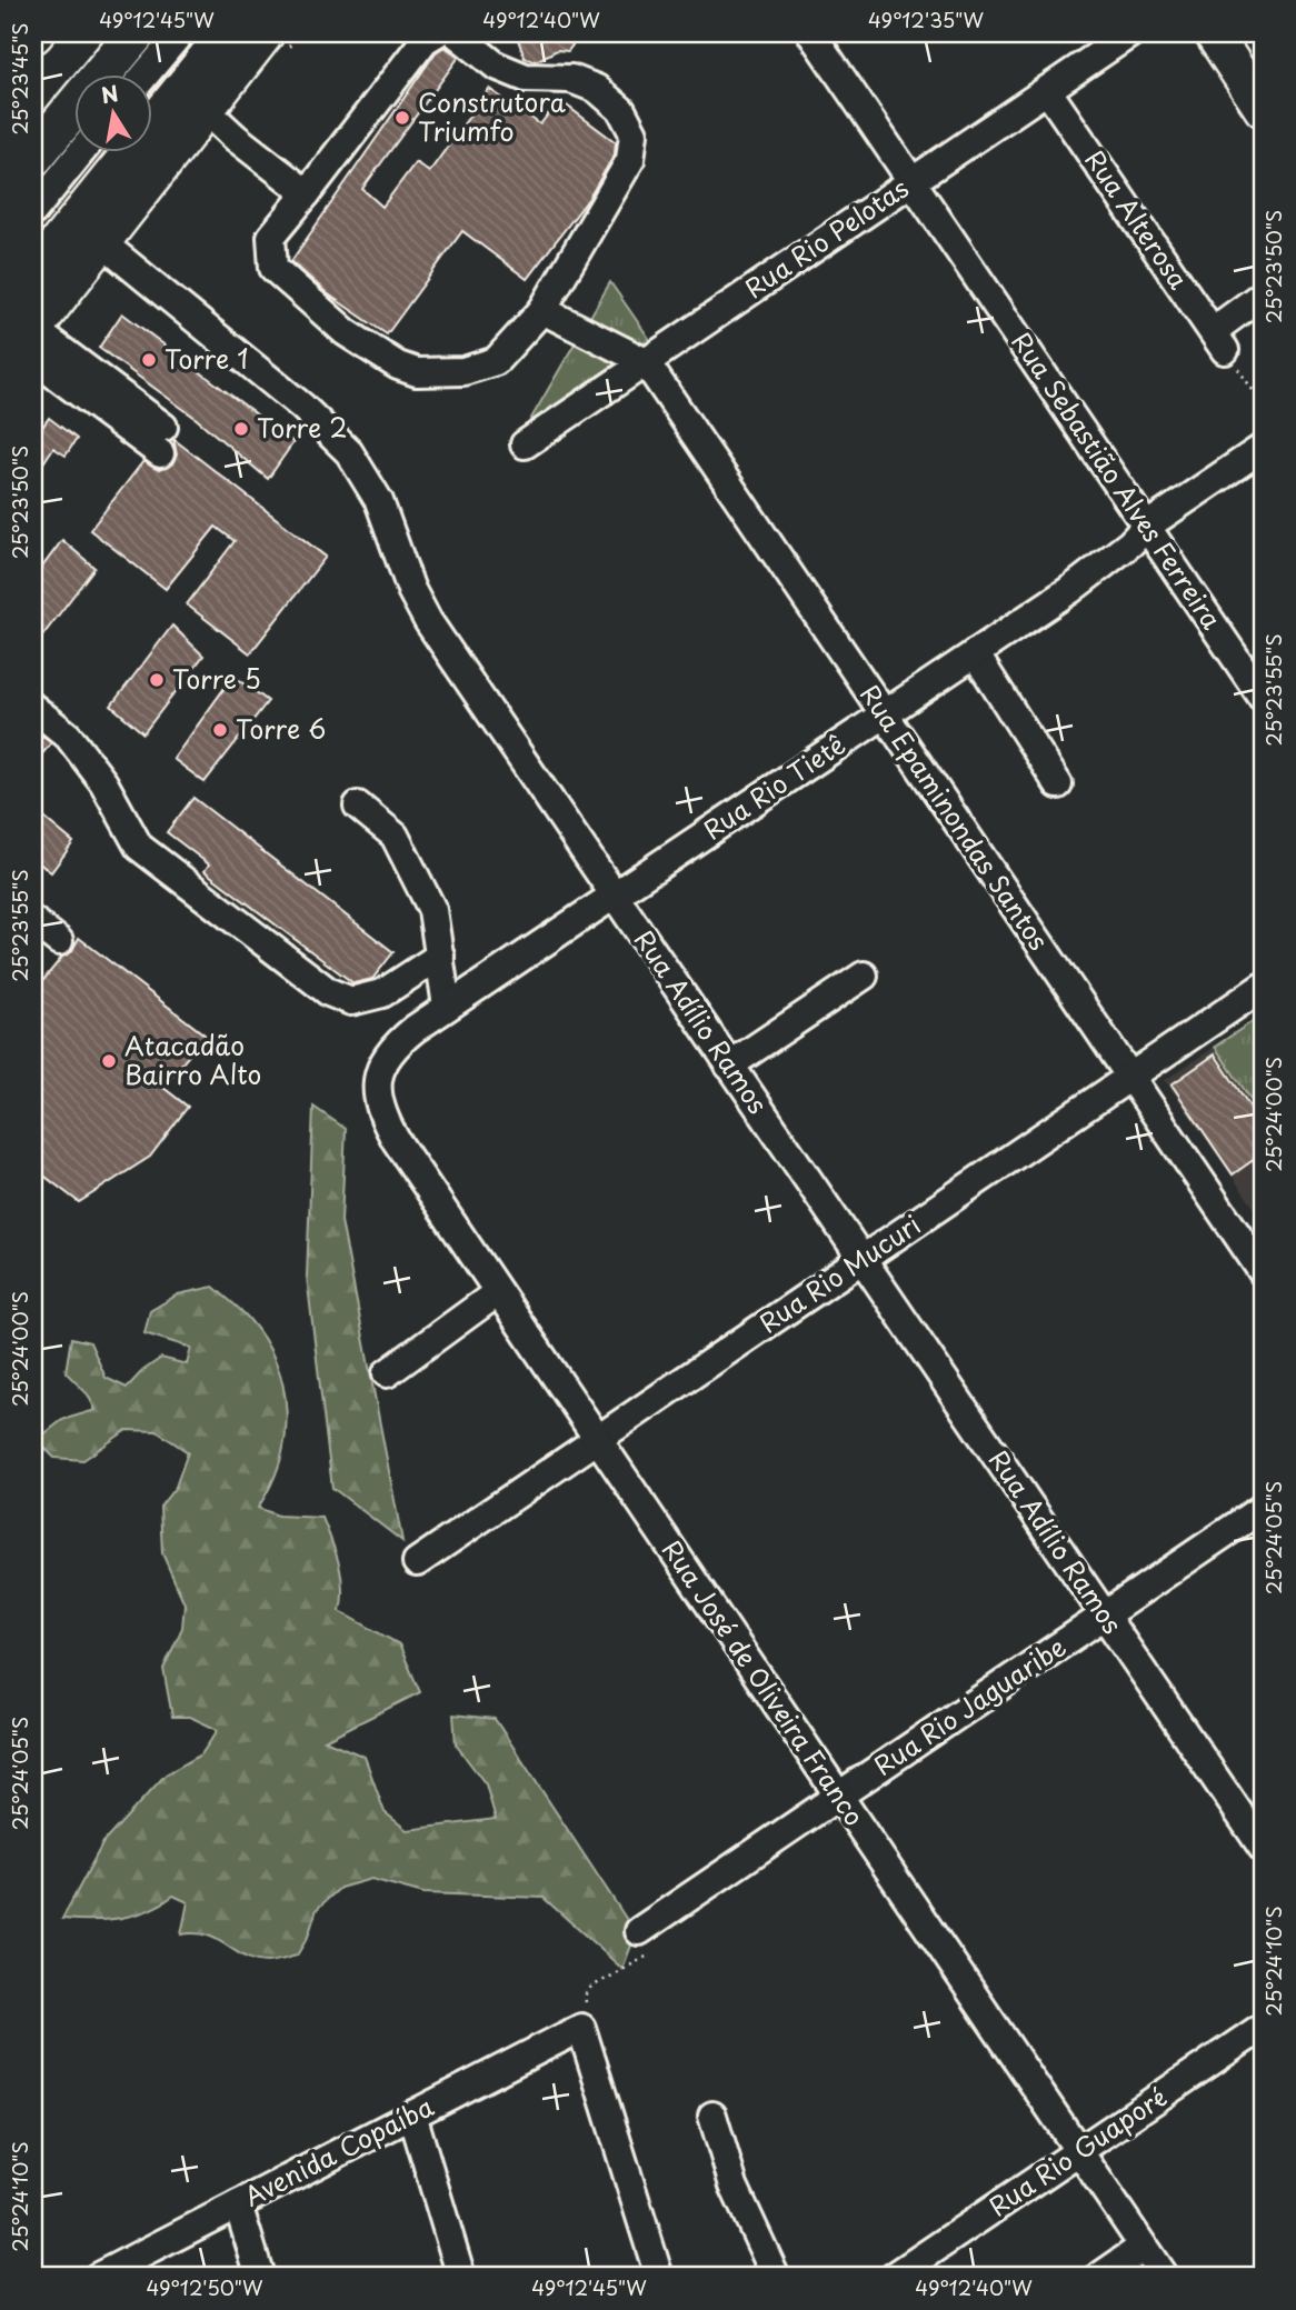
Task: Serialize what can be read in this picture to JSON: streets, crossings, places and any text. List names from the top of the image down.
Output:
{
  "streets": {
    "street": [
      "Rua Alterosa",
      "Rua Rio Pelotas",
      "Rua Sebastião Alves Ferreira",
      "Rua Rio Tietê",
      "Rua Epaminondas Santos",
      "Rua Adílio Ramos",
      "Rua Rio Mucuri",
      "Rua José de Oliveira Franco",
      "Rua Rio Jaguaribe",
      "Avenida Copaíba",
      "Rua Rio Guaporé"
    ]
  },
  "crossings": [
    ["Rua Alterosa", "Rua Rio Pelotas"],
    ["Rua Rio Pelotas", "Rua Sebastião Alves Ferreira"],
    ["Rua Rio Pelotas", "Rua Epaminondas Santos"],
    ["Rua Sebastião Alves Ferreira", "Rua Rio Tietê"],
    ["Rua Rio Tietê", "Rua Epaminondas Santos"],
    ["Rua Rio Tietê", "Rua Adílio Ramos"],
    ["Rua Rio Tietê", "Rua José de Oliveira Franco"],
    ["Rua Epaminondas Santos", "Rua Rio Mucuri"],
    ["Rua Adílio Ramos", "Rua Rio Mucuri"],
    ["Rua Adílio Ramos", "Rua Rio Jaguaribe"],
    ["Rua Rio Mucuri", "Rua José de Oliveira Franco"],
    ["Rua José de Oliveira Franco", "Rua Rio Jaguaribe"],
    ["Rua José de Oliveira Franco", "Rua Rio Guaporé"]
  ],
  "places": [
    "Construtora Triumfo",
    "Torre 1",
    "Torre 2",
    "Torre 5",
    "Torre 6",
    "Atacadão Bairro Alto"
  ],
  "north": "top",
  "coordinates": [
    "49°12'45\"W",
    "49°12'40\"W",
    "49°12'35\"W",
    "25°23'45\"S",
    "25°23'50\"S",
    "25°23'55\"S",
    "25°24'00\"S",
    "25°24'05\"S",
    "25°24'10\"S",
    "49°12'50\"W"
  ]
}
